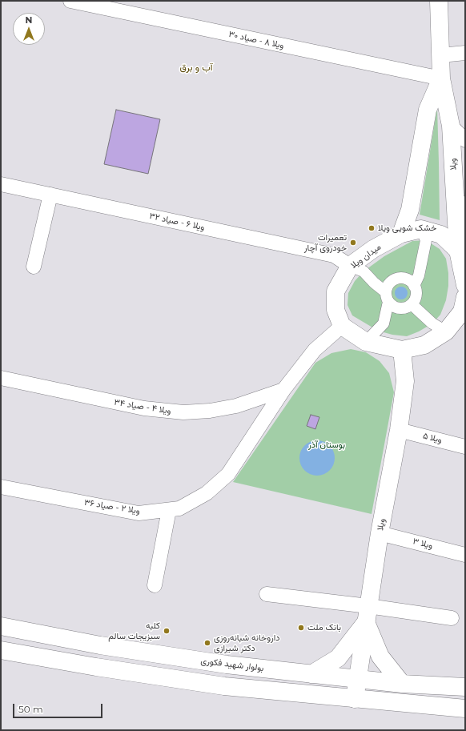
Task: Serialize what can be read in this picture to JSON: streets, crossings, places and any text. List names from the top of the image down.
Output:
{
  "streets": {
    "street": [
      "ویلا ۸ - صیاد ۳۰",
      "ویلا",
      "ویلا ۶ - صیاد ۳۲",
      "میدان ویلا",
      "ویلا ۴ - صیاد ۳۴",
      "ویلا ۵",
      "ویلا ۲ - صیاد ۳۶",
      "ویلا ۳",
      "بولوار شهید فکوری"
    ]
  },
  "crossings": [
    ["ویلا ۸ - صیاد ۳۰", "ویلا"],
    ["ویلا", "میدان ویلا"],
    ["ویلا", "ویلا ۵"],
    ["ویلا", "ویلا ۳"],
    ["ویلا", "بولوار شهید فکوری"],
    ["ویلا ۶ - صیاد ۳۲", "میدان ویلا"],
    ["ویلا ۶ - صیاد ۳۲", "ویلا ۲ - صیاد ۳۶"],
    ["میدان ویلا", "ویلا ۲ - صیاد ۳۶"],
    ["ویلا ۴ - صیاد ۳۴", "ویلا ۲ - صیاد ۳۶"]
  ],
  "districts": ["آب و برق"],
  "parks": ["بوستان آذر"],
  "places": [
    "خشک شویی ویلا",
    "تعمیرات خودروی آچار",
    "بانک ملت",
    "کلبه سبزیجات سالم",
    "داروخانه شبانه‌روزی دکتر شیرازی"
  ],
  "scale_bar": "50 m",
  "north": "top"
}
